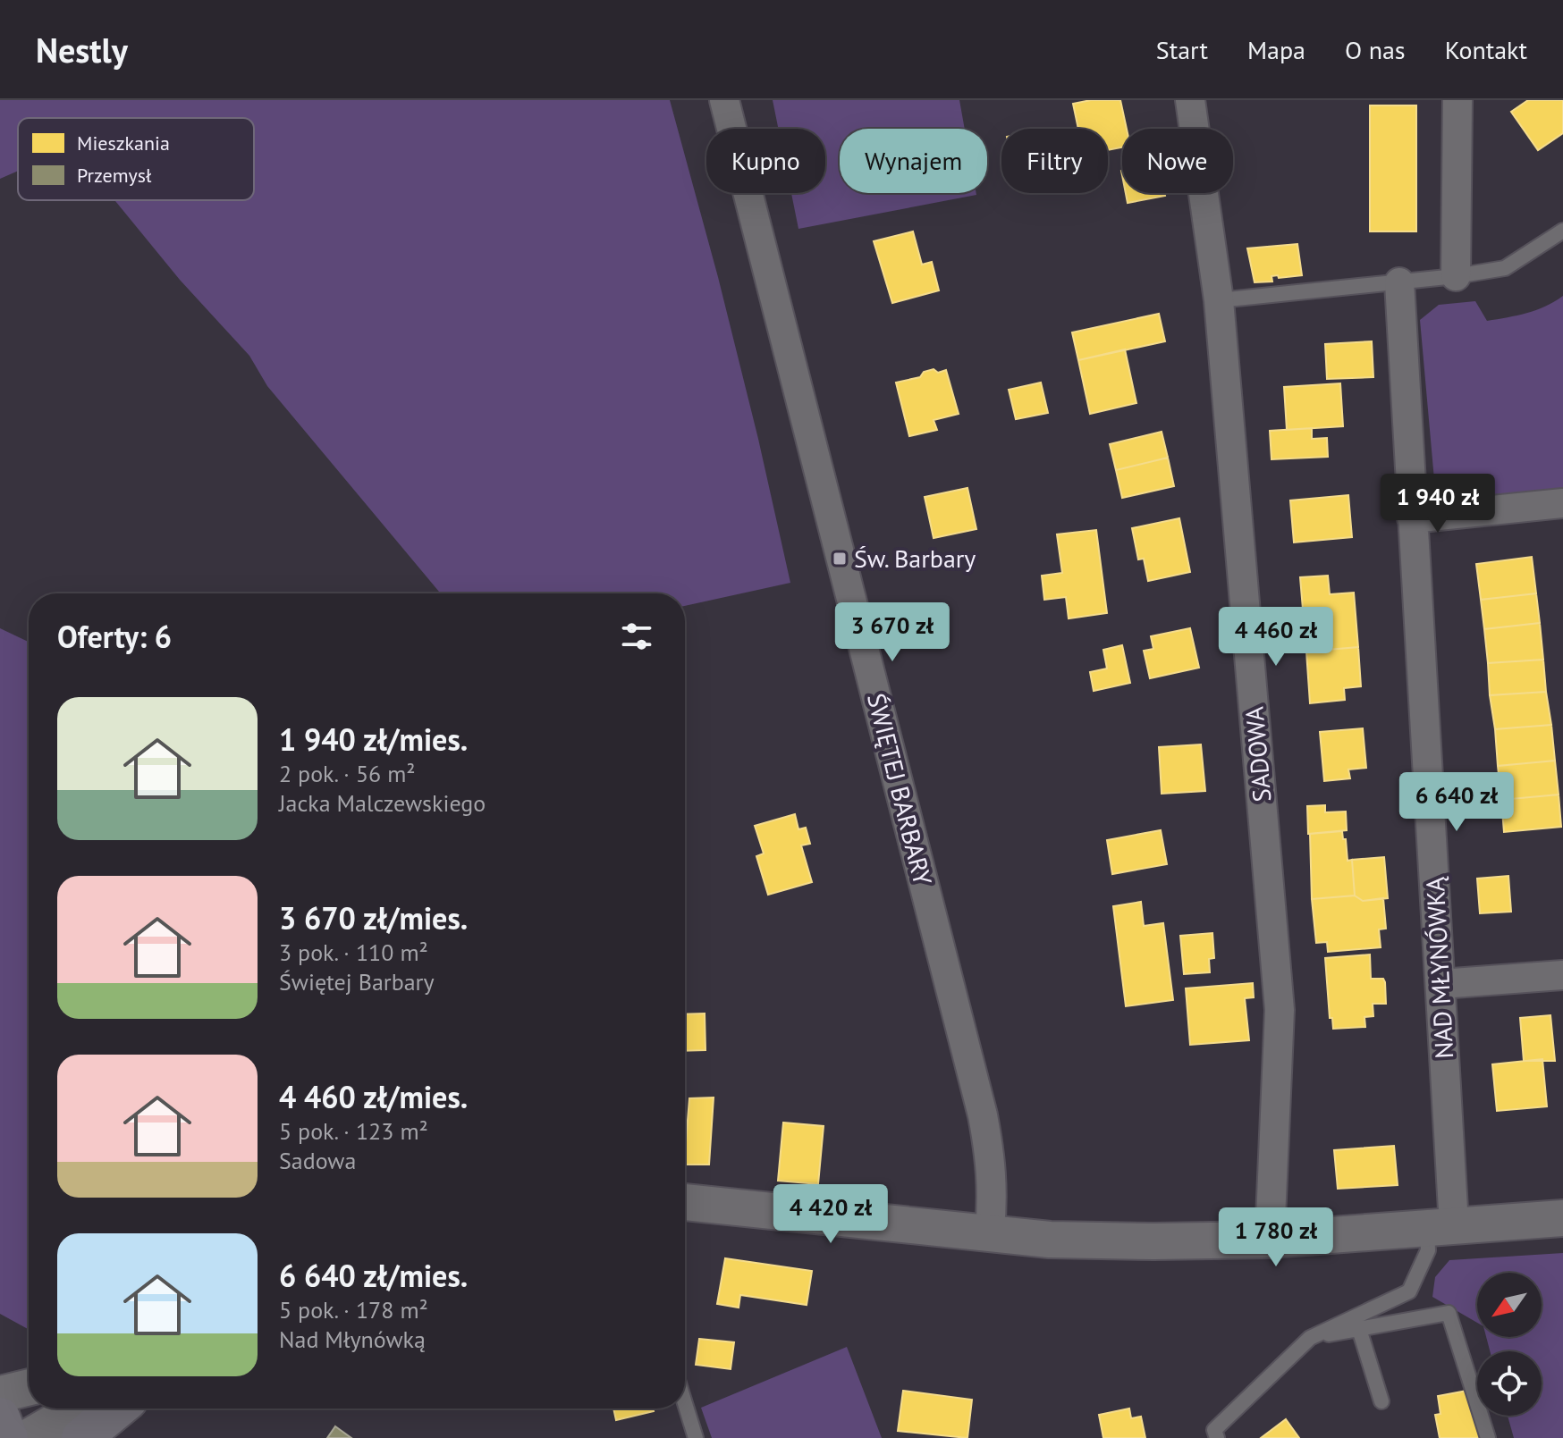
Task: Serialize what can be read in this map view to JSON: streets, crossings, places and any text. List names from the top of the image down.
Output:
{
  "streets": {
    "street": ["SADOWA", "ŚWIĘTEJ BARBARY", "NAD MŁYNÓWKĄ"]
  },
  "places": {
    "transit": ["Św. Barbary"]
  },
  "legend": ["Mieszkania", "Przemysł"],
  "north": "bottom left",
  "page": {
    "header": "Nestly",
    "nav": [
      "Start",
      "Mapa",
      "O nas",
      "Kontakt"
    ],
    "chip": [
      "Kupno",
      "Wynajem",
      "Filtry",
      "Nowe"
    ],
    "price": [
      "1 940 zł",
      "3 670 zł",
      "4 460 zł",
      "6 640 zł",
      "4 420 zł",
      "1 780 zł"
    ],
    "heading": "Oferty: 6",
    "list": [
      {
        "name": "1 940 zł/mies.",
        "note": "2 pok. · 56 m² · Jacka Malczewskiego"
      },
      {
        "name": "3 670 zł/mies.",
        "note": "3 pok. · 110 m² · Świętej Barbary"
      },
      {
        "name": "4 460 zł/mies.",
        "note": "5 pok. · 123 m² · Sadowa"
      },
      {
        "name": "6 640 zł/mies.",
        "note": "5 pok. · 178 m² · Nad Młynówką"
      }
    ]
  }
}
